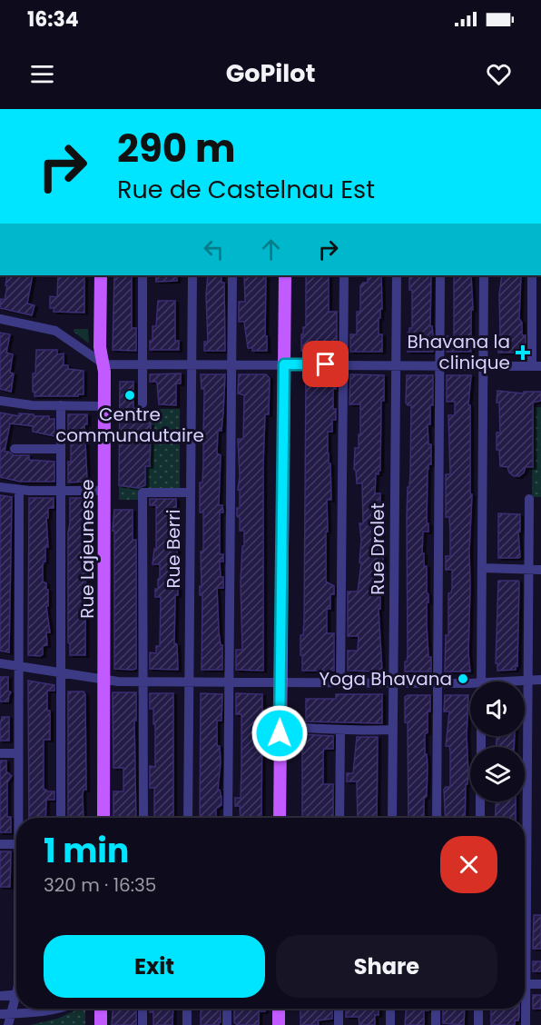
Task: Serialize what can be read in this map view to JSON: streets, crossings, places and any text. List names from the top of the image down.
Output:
{
  "streets": {
    "main road": ["Rue Lajeunesse"],
    "street": ["Rue Berri", "Rue Drolet"]
  },
  "places": {
    "health": ["Bhavana la clinique"],
    "other": ["Centre communautaire", "Yoga Bhavana"]
  },
  "page": {
    "status": "16:34",
    "header": "GoPilot",
    "turn": ["290 m", "Rue de Castelnau Est"],
    "heading": ["1 min", "320 m · 16:35"],
    "buttons": ["Exit", "Share"]
  }
}
